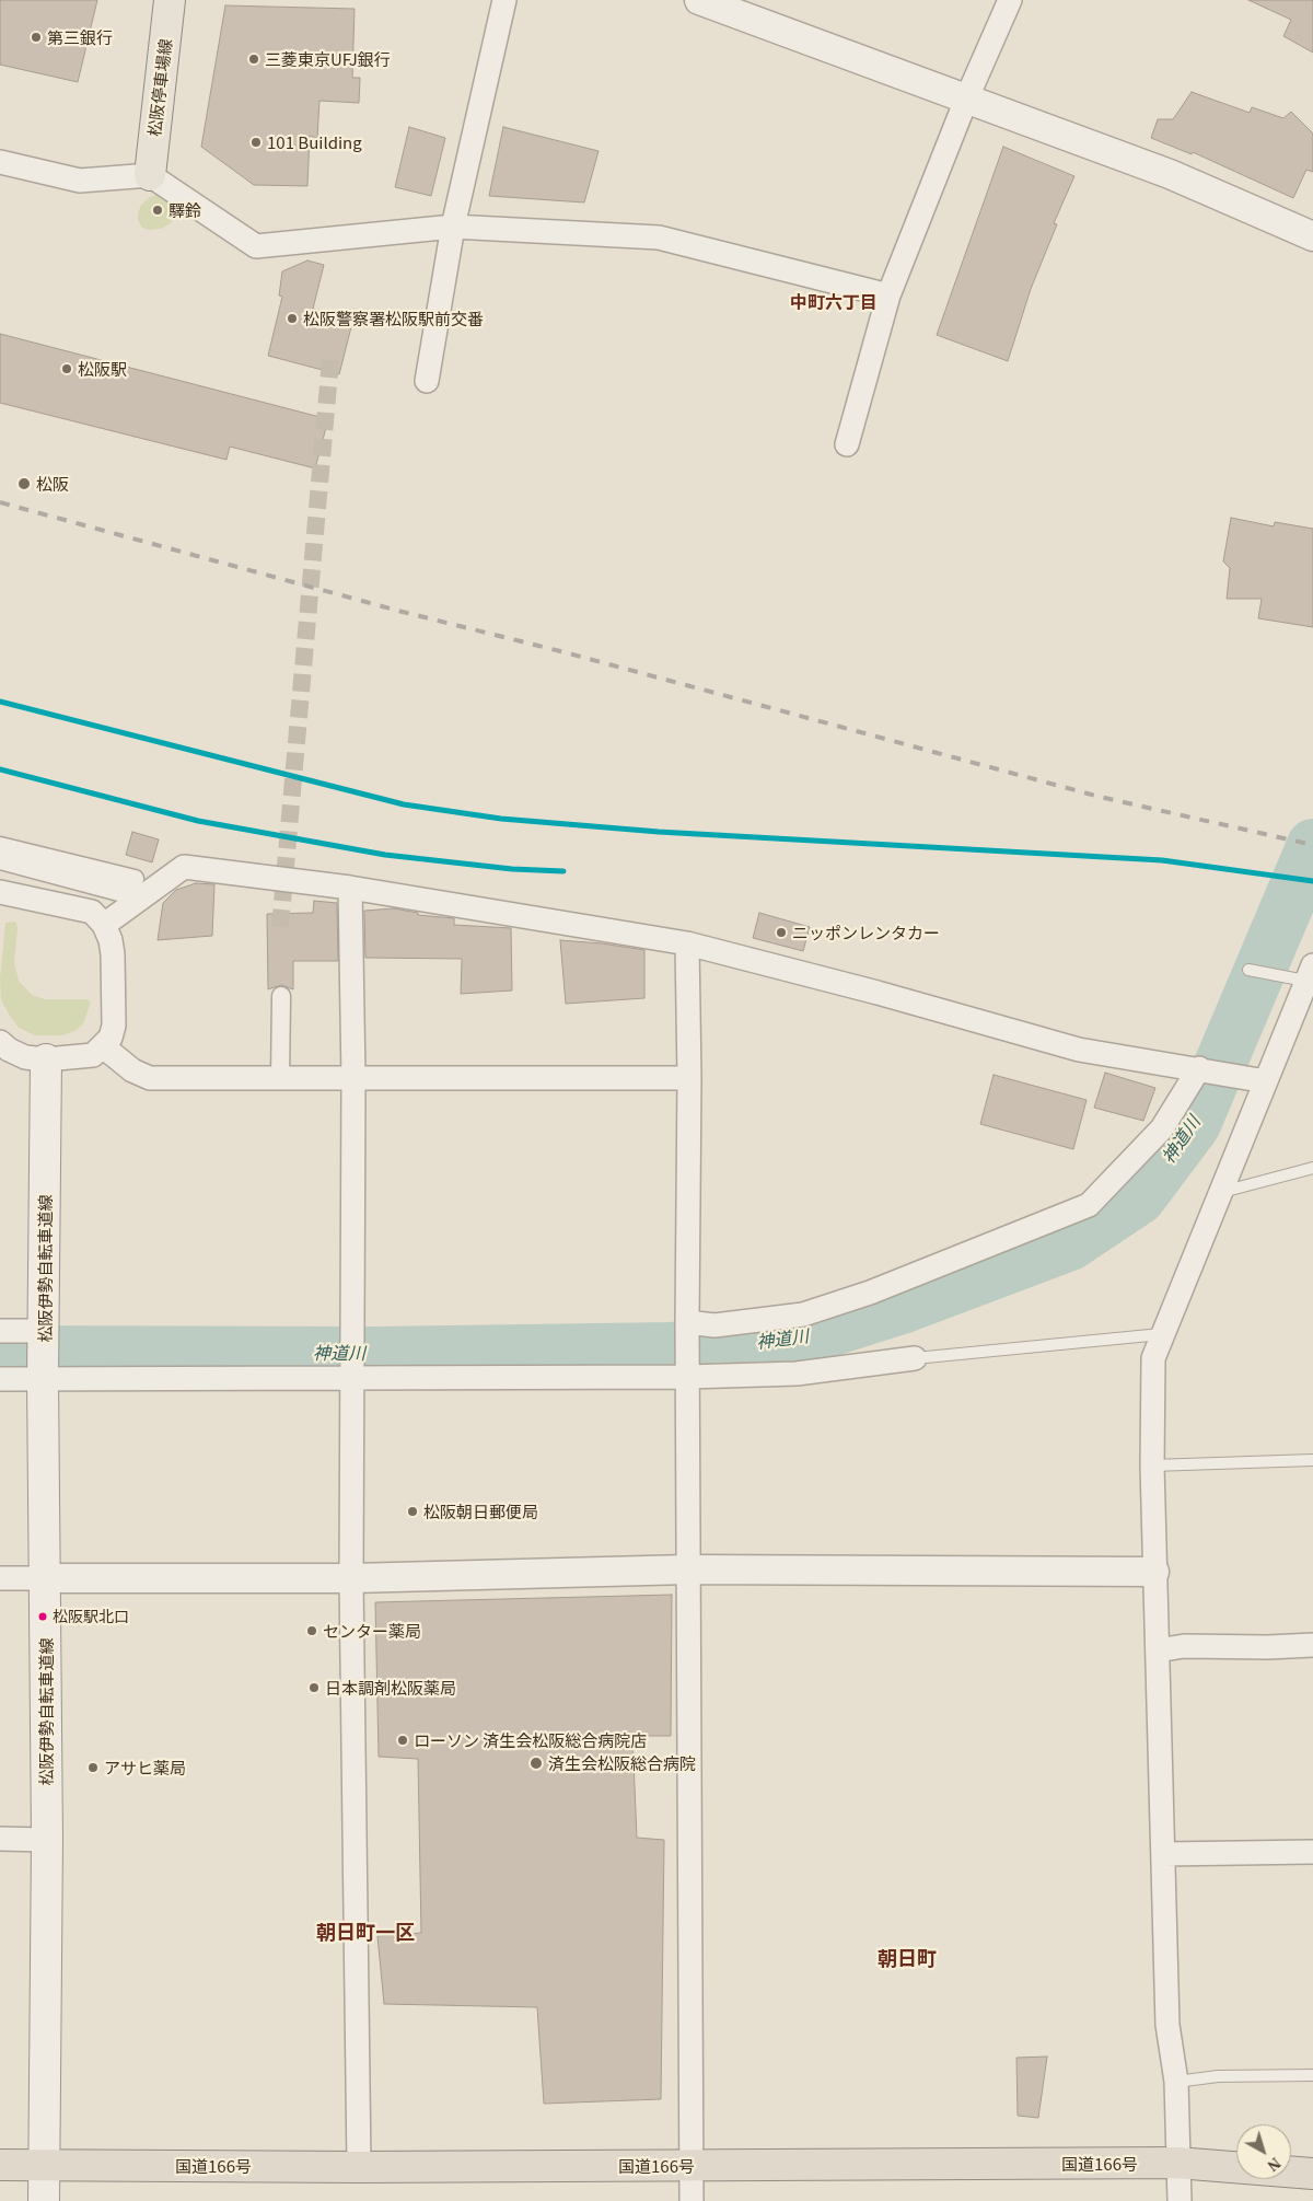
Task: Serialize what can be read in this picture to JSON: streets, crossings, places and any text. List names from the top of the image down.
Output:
{
  "streets": {
    "highway": ["国道166号"],
    "main road": ["松阪停車場線", "松阪伊勢自転車道線"]
  },
  "crossings": [
    ["松阪伊勢自転車道線", "国道166号"]
  ],
  "districts": ["中町六丁目", "朝日町一区", "朝日町"],
  "water": ["神道川"],
  "places": [
    "第三銀行",
    "三菱東京UFJ銀行",
    "101 Building",
    "驛鈴",
    "松阪警察署松阪駅前交番",
    "松阪駅",
    "松阪",
    "ニッポンレンタカー",
    "松阪朝日郵便局",
    "松阪駅北口",
    "センター薬局",
    "日本調剤松阪薬局",
    "ローソン 済生会松阪総合病院店",
    "済生会松阪総合病院",
    "アサヒ薬局"
  ],
  "north": "bottom right"
}
